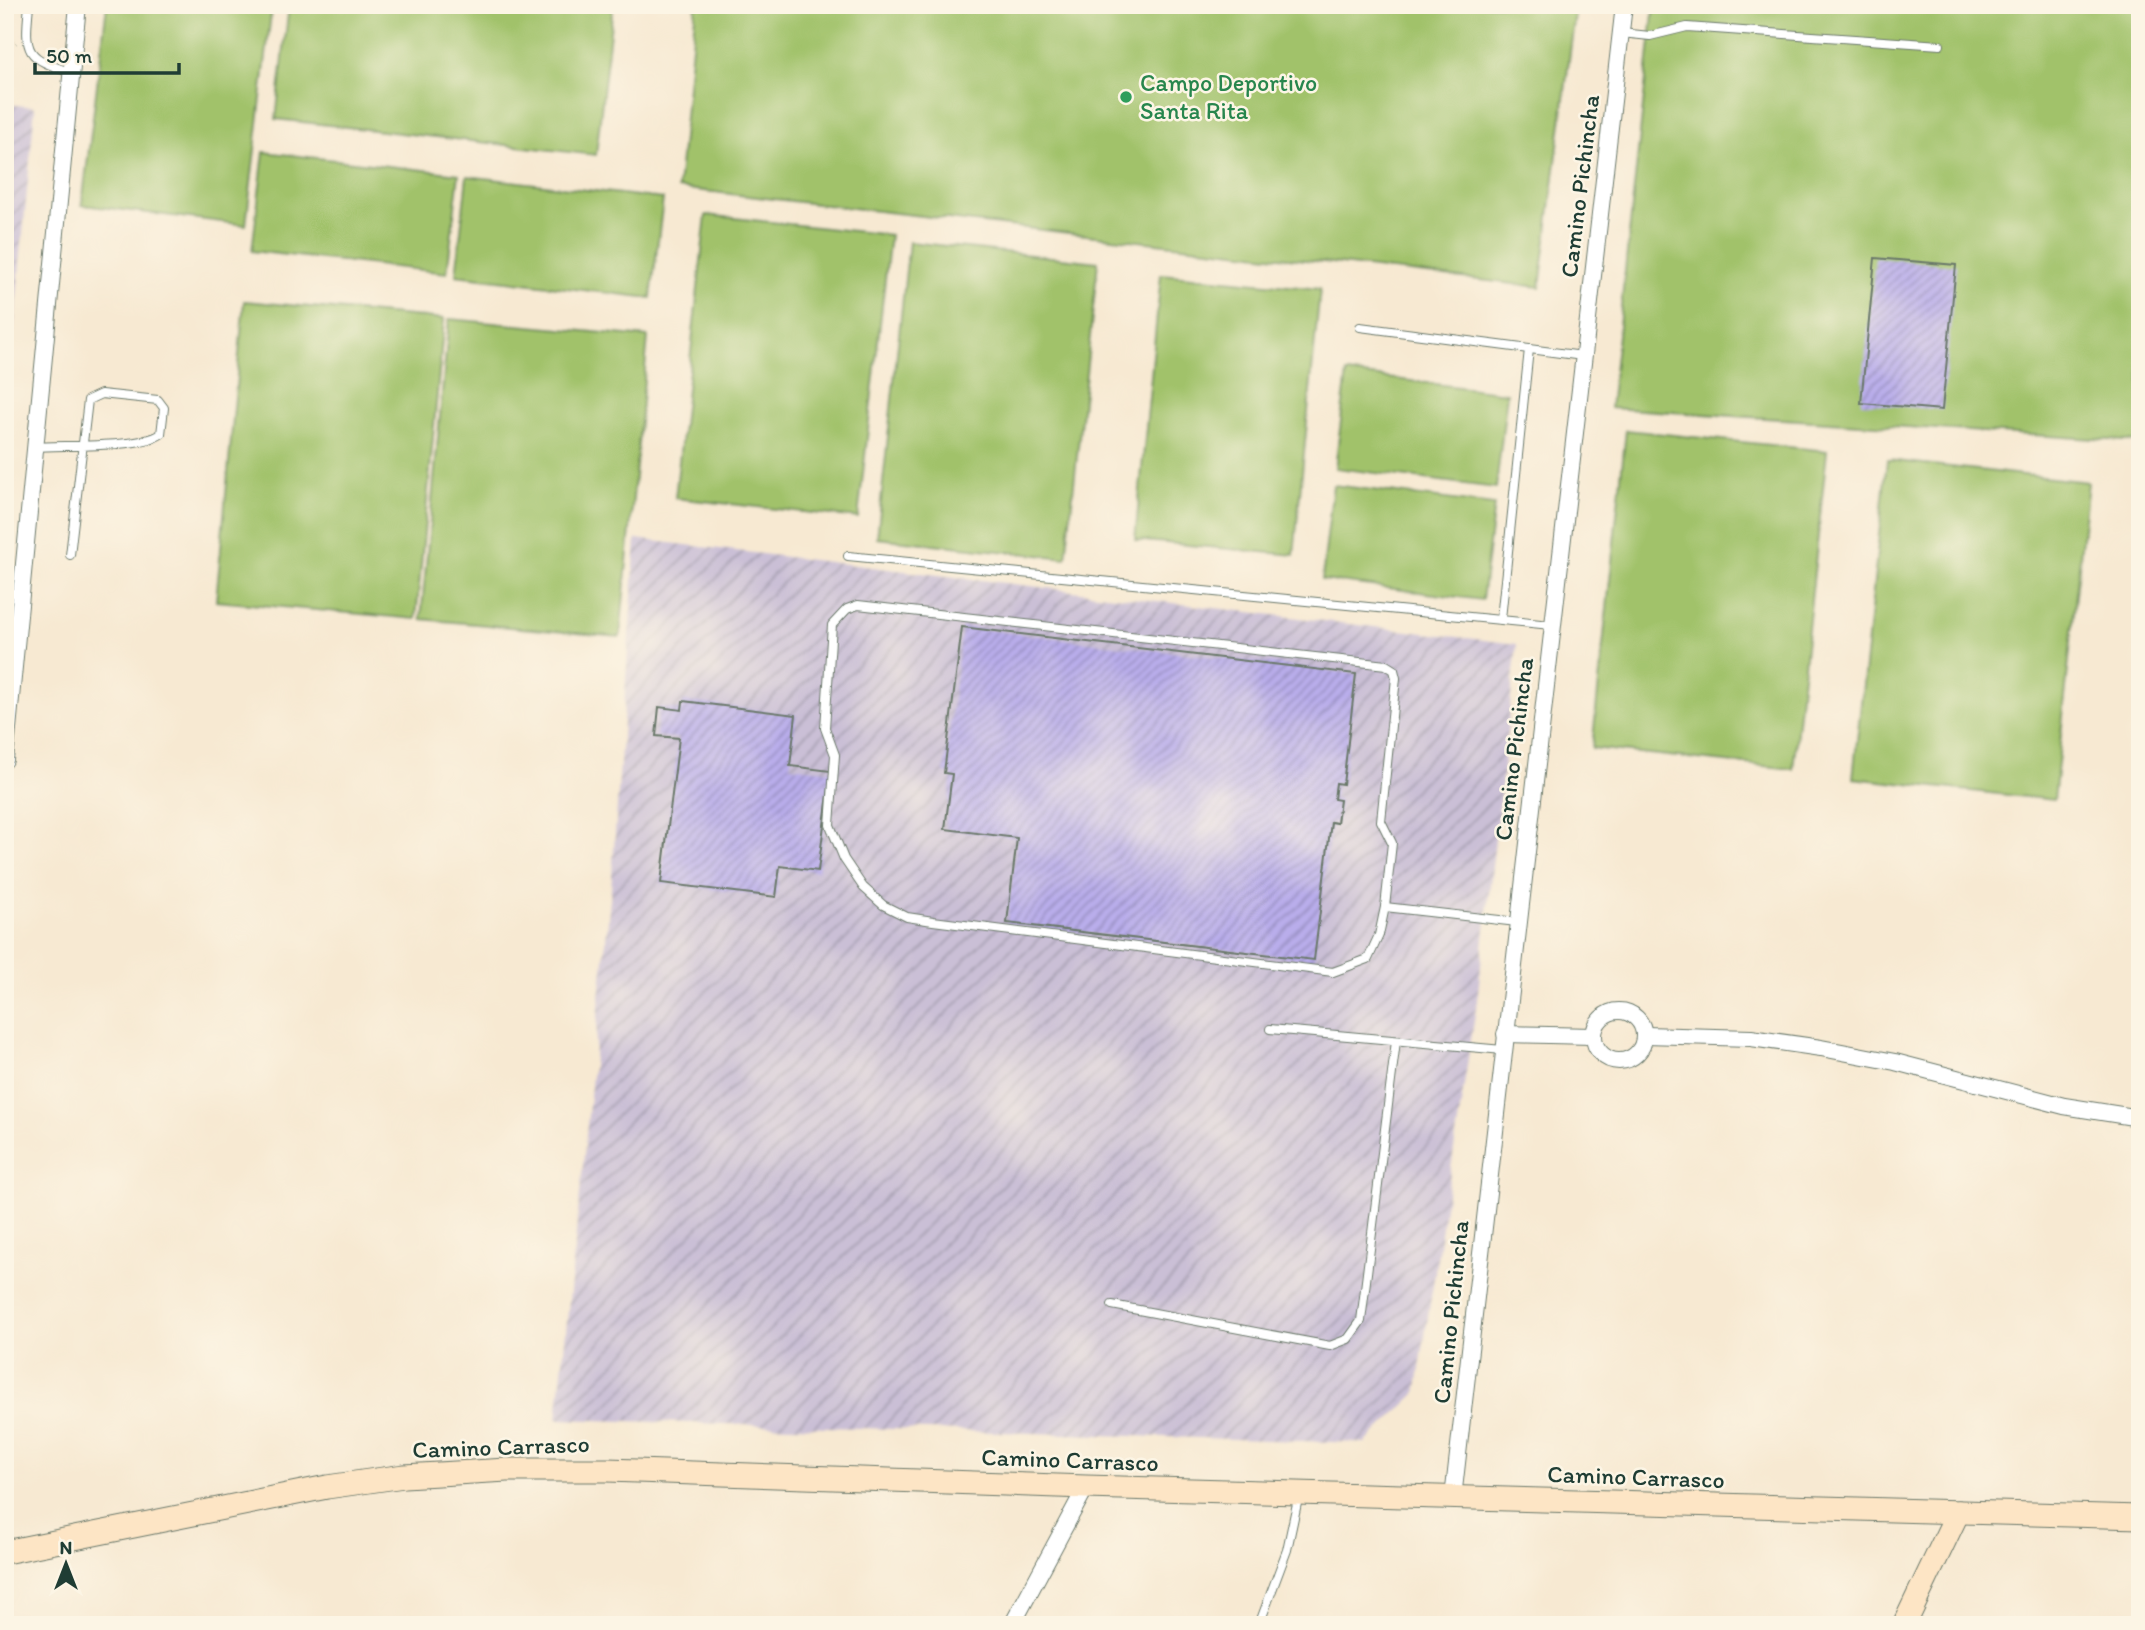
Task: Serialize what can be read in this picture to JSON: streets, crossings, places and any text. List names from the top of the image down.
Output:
{
  "streets": {
    "main road": ["Camino Carrasco"],
    "street": ["Camino Pichincha"]
  },
  "crossings": [
    ["Camino Pichincha", "Camino Carrasco"]
  ],
  "places": ["Campo Deportivo Santa Rita"],
  "scale_bar": "50 m",
  "north": "top"
}
